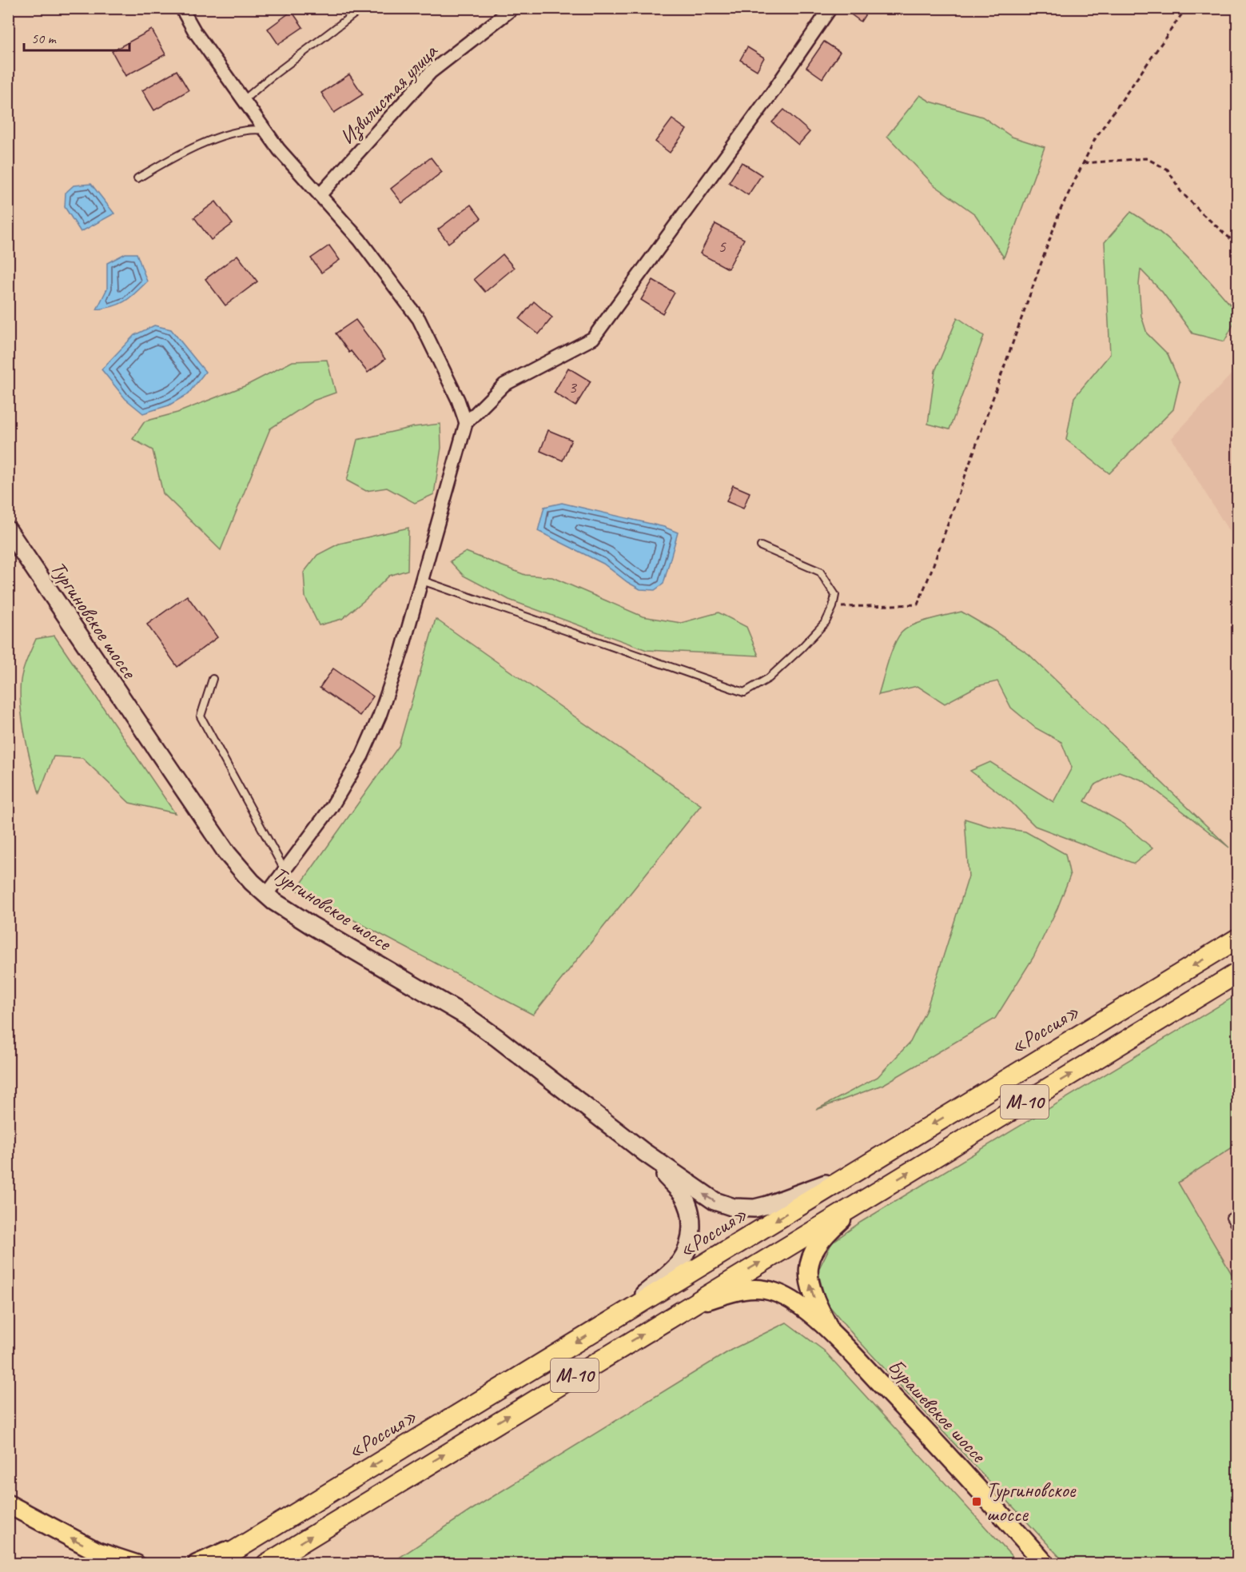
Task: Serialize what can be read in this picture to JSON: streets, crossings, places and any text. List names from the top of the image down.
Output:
{
  "streets": {
    "highway": ["«Россия»", "М-10"],
    "main road": ["Тургиновское шоссе", "Бурашевское шоссе"],
    "street": ["Извилистая улица"]
  },
  "crossings": [
    ["Тургиновское шоссе", "«Россия»"],
    ["М-10", "Бурашевское шоссе"]
  ],
  "places": {
    "transit": ["Тургиновское шоссе"]
  },
  "house_numbers": ["5", "3"],
  "scale_bar": "50 m"
}
